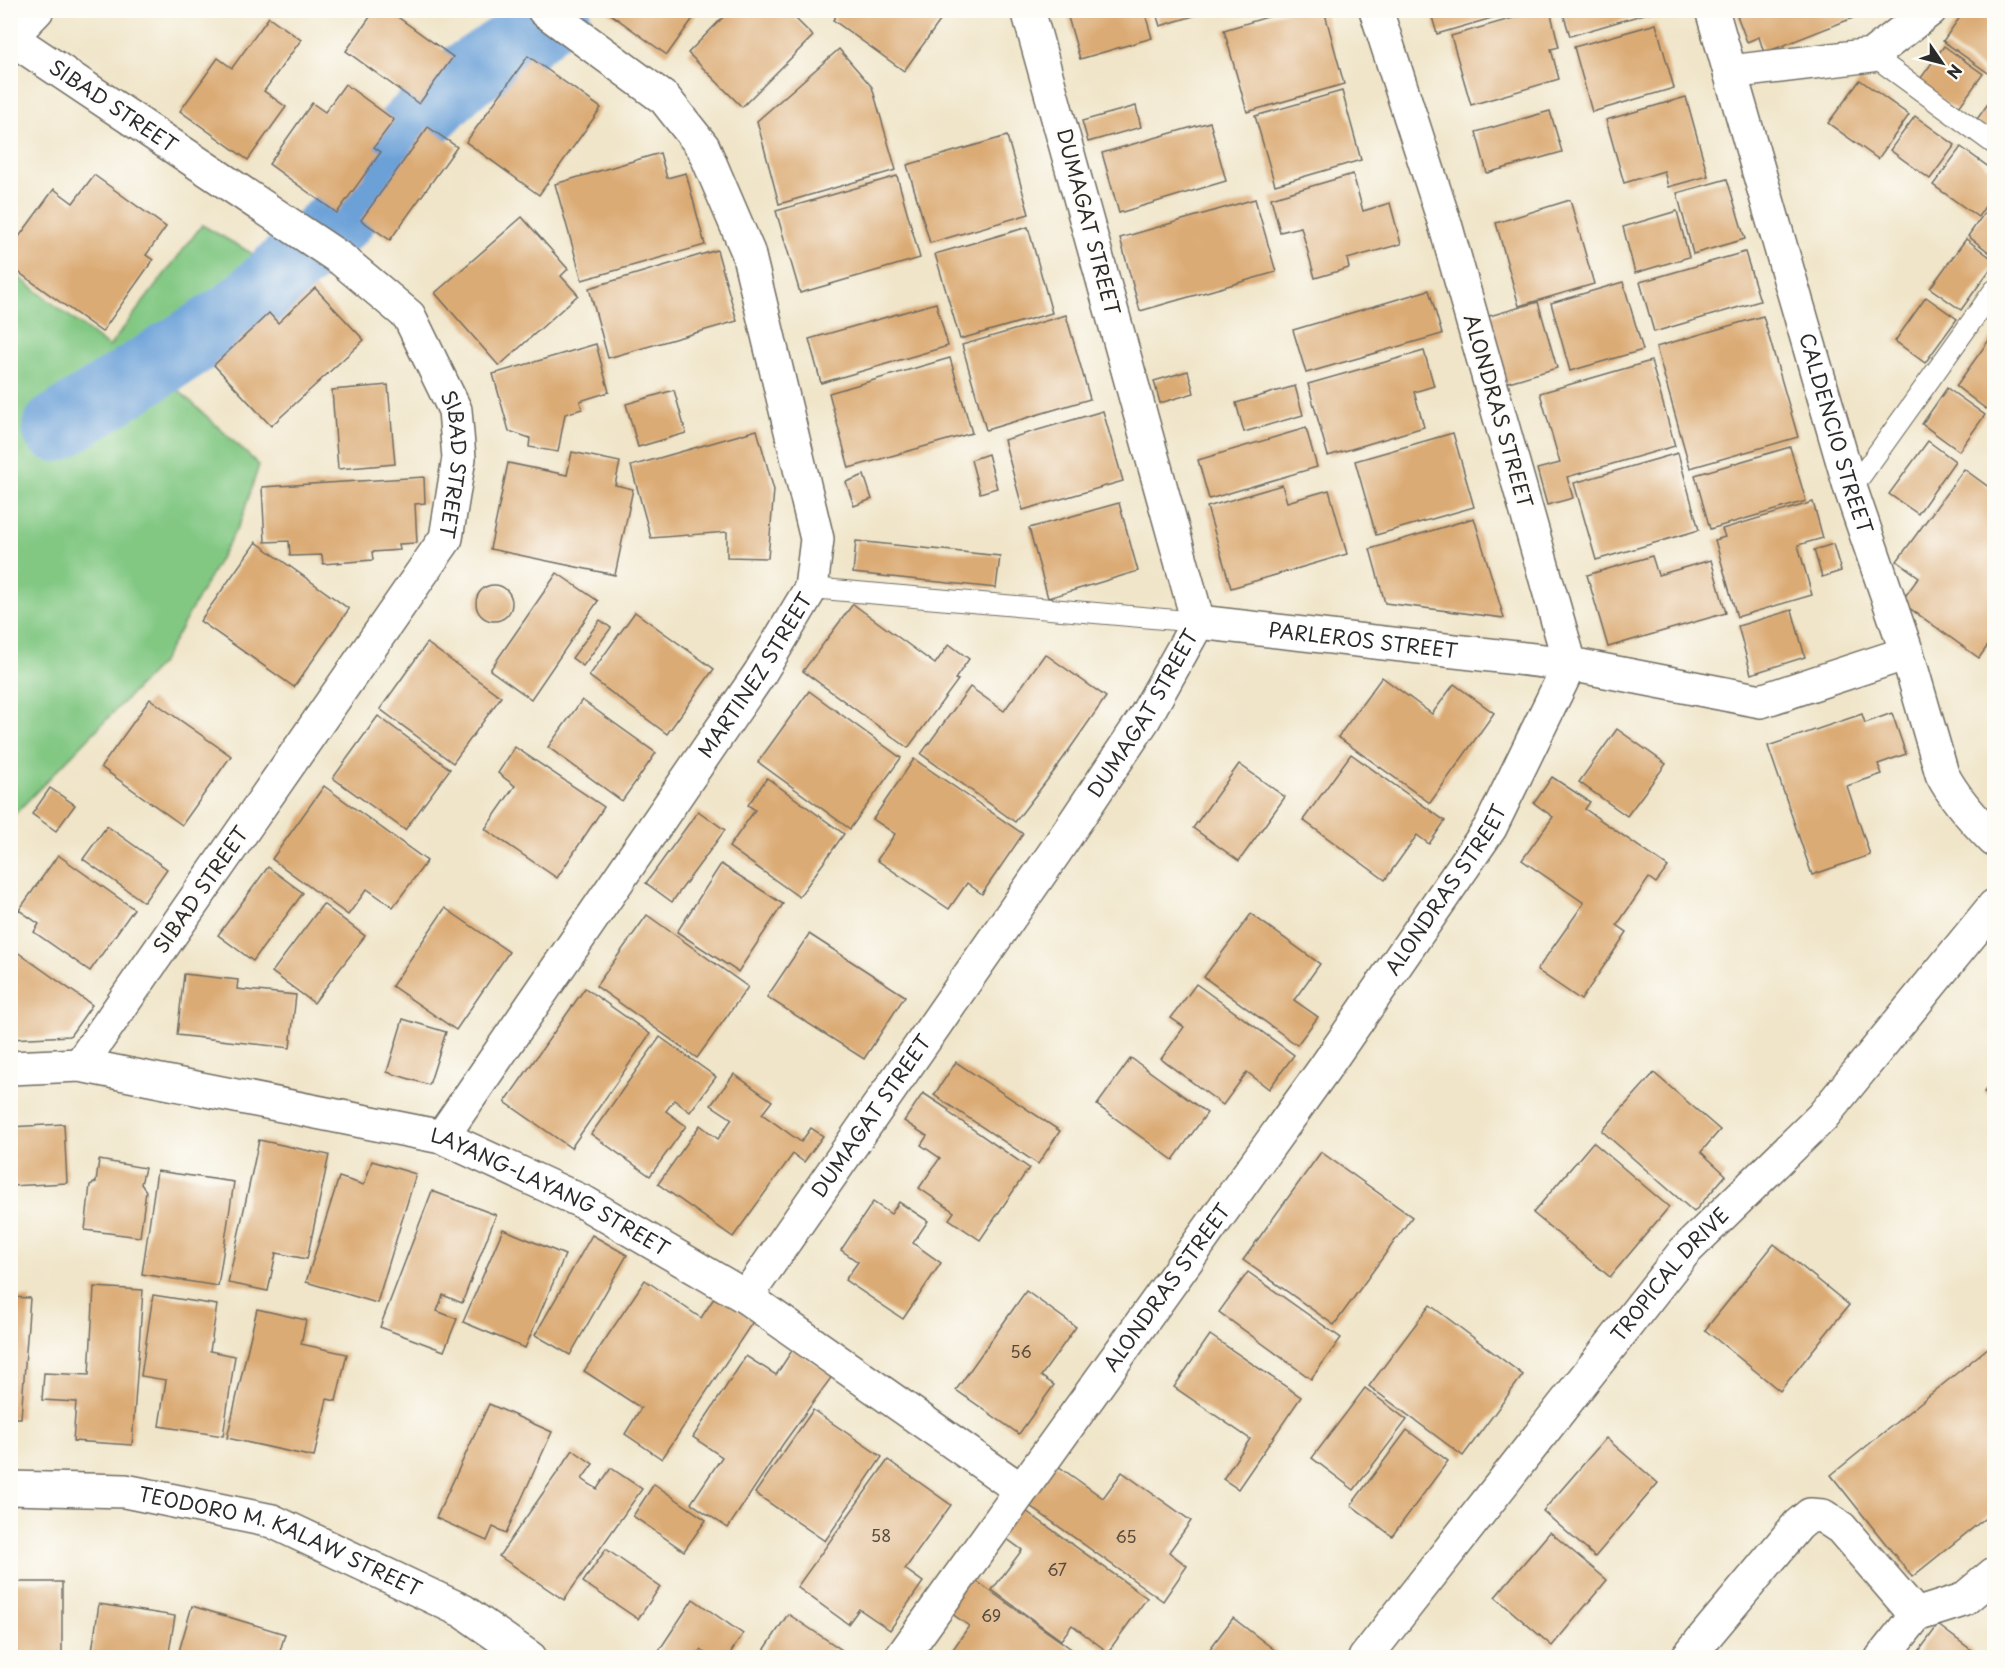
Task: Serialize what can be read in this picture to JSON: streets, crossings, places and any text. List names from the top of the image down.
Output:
{
  "streets": {
    "street": [
      "SIBAD STREET",
      "DUMAGAT STREET",
      "ALONDRAS STREET",
      "CALDENCIO STREET",
      "PARLEROS STREET",
      "MARTINEZ STREET",
      "LAYANG-LAYANG STREET",
      "TROPICAL DRIVE",
      "TEODORO M. KALAW STREET"
    ]
  },
  "crossings": [
    ["SIBAD STREET", "LAYANG-LAYANG STREET"],
    ["DUMAGAT STREET", "PARLEROS STREET"],
    ["DUMAGAT STREET", "LAYANG-LAYANG STREET"],
    ["ALONDRAS STREET", "PARLEROS STREET"],
    ["ALONDRAS STREET", "LAYANG-LAYANG STREET"],
    ["CALDENCIO STREET", "PARLEROS STREET"],
    ["PARLEROS STREET", "MARTINEZ STREET"],
    ["MARTINEZ STREET", "LAYANG-LAYANG STREET"]
  ],
  "house_numbers": [
    "56",
    "58",
    "65",
    "67",
    "69"
  ],
  "north": "bottom right"
}
